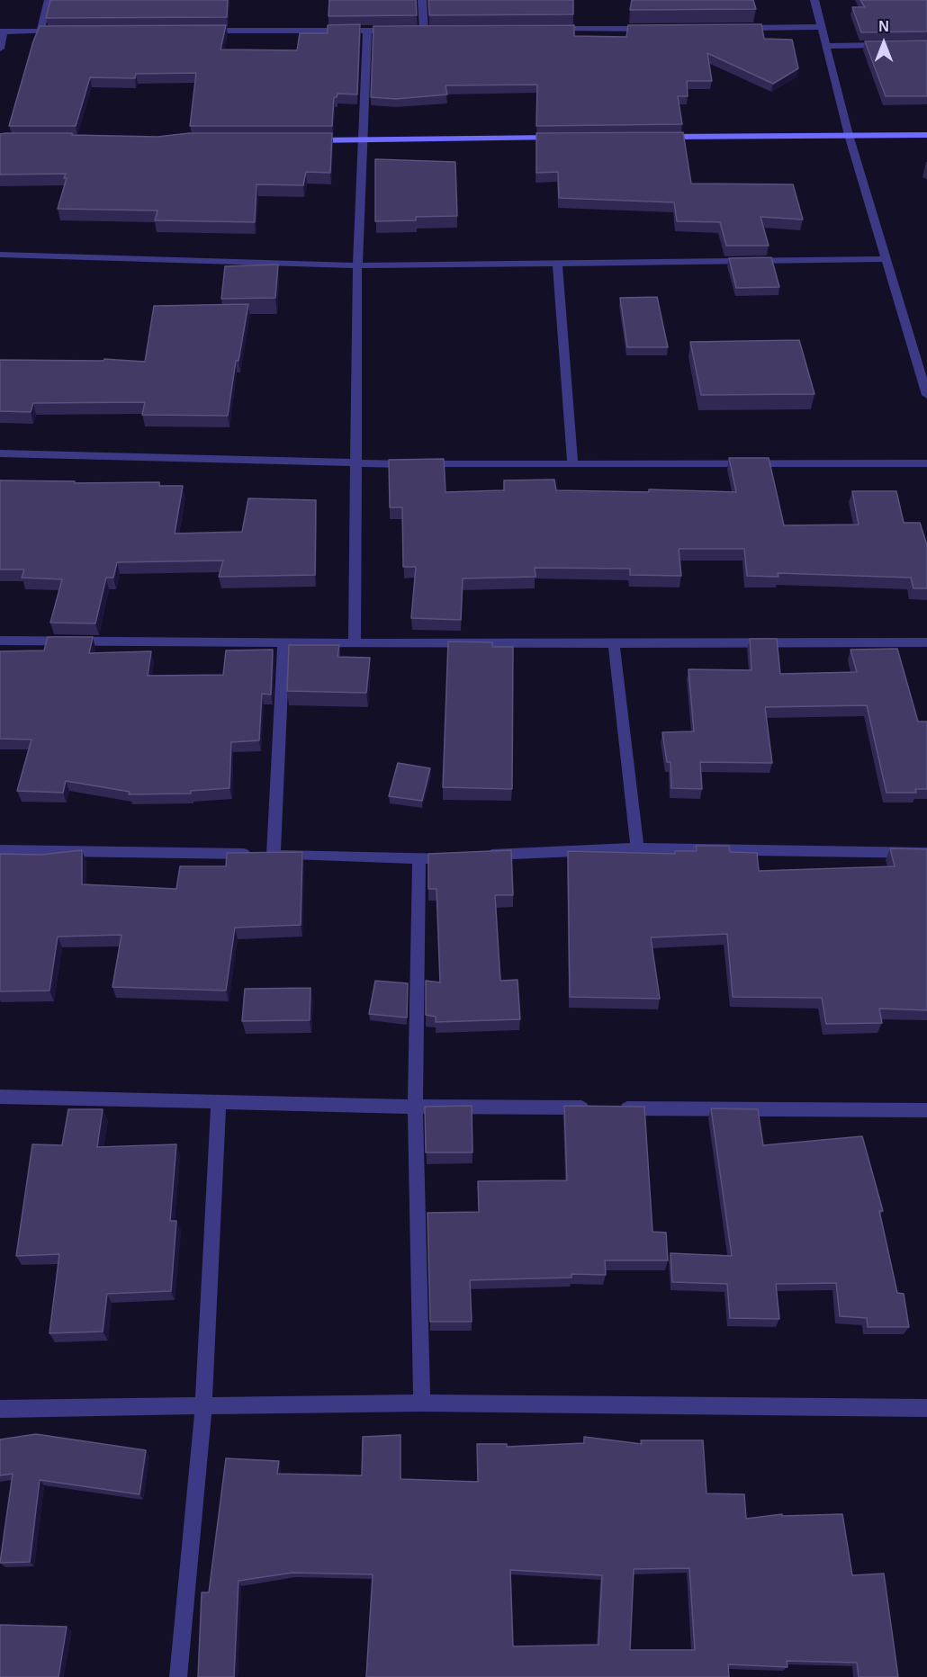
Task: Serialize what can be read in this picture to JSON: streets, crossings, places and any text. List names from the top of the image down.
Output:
{
  "north": "top"
}
